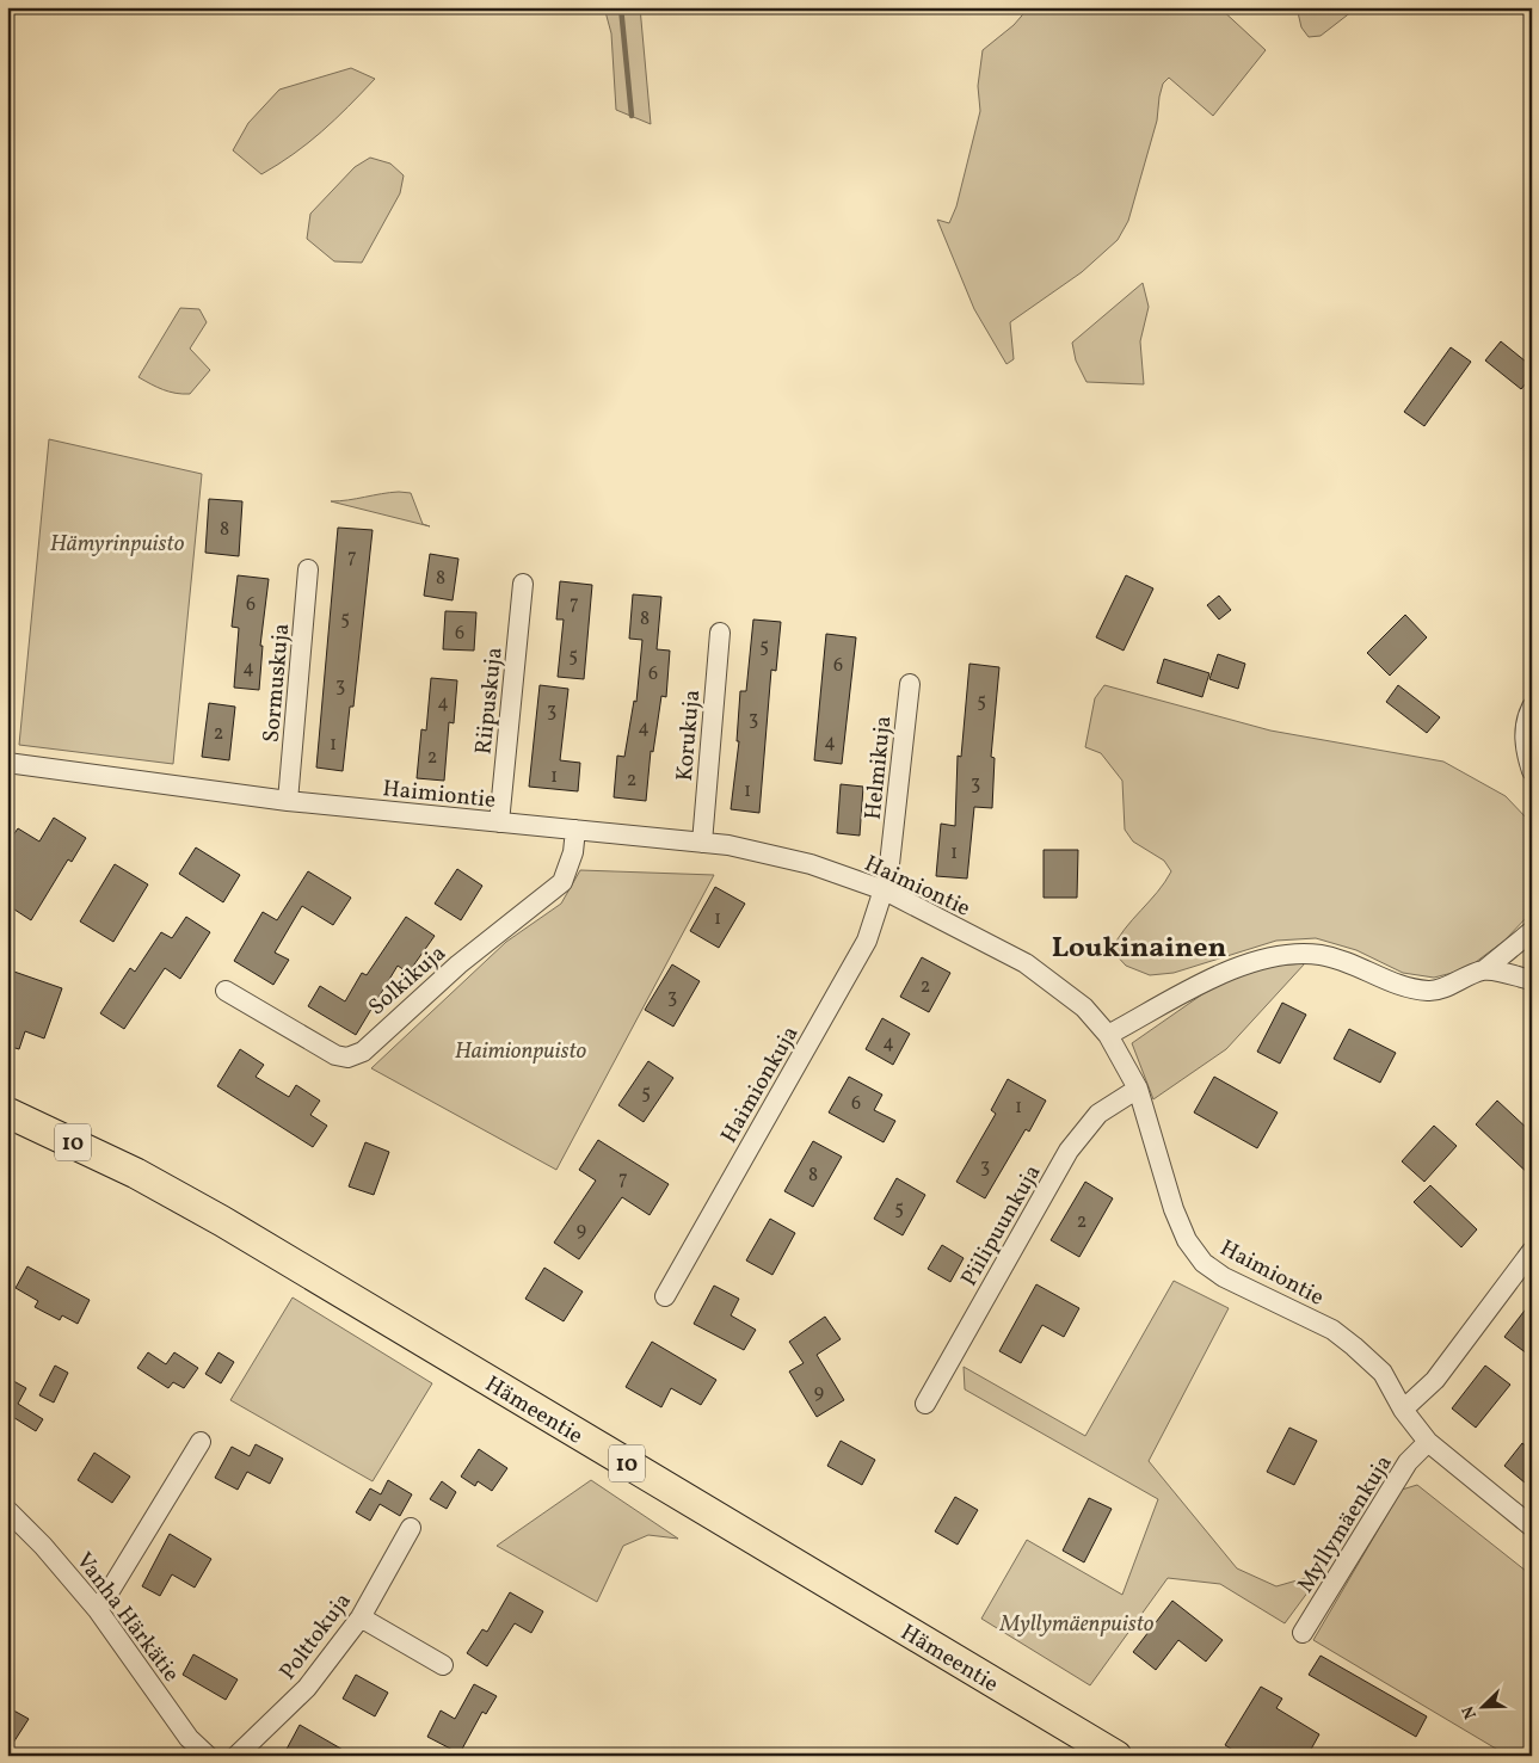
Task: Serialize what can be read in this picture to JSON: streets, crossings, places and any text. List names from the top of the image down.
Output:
{
  "streets": {
    "highway": ["10", "Hämeentie"],
    "street": [
      "Sormuskuja",
      "Riipuskuja",
      "Korukuja",
      "Helmikuja",
      "Haimiontie",
      "Solkikuja",
      "Haimionkuja",
      "Piilipuunkuja",
      "Myllymäenkuja",
      "Vanha Härkätie",
      "Polttokuja"
    ]
  },
  "crossings": [
    ["Sormuskuja", "Haimiontie"],
    ["Riipuskuja", "Haimiontie"],
    ["Korukuja", "Haimiontie"],
    ["Helmikuja", "Haimiontie"],
    ["Helmikuja", "Haimionkuja"],
    ["Haimiontie", "Solkikuja"],
    ["Haimiontie", "Haimionkuja"],
    ["Haimiontie", "Piilipuunkuja"],
    ["Haimiontie", "Myllymäenkuja"]
  ],
  "districts": ["Loukinainen"],
  "parks": ["Hämyrinpuisto", "Haimionpuisto", "Myllymäenpuisto"],
  "house_numbers": [
    "8",
    "7",
    "8",
    "7",
    "6",
    "5",
    "8",
    "6",
    "5",
    "5",
    "6",
    "4",
    "6",
    "3",
    "5",
    "4",
    "3",
    "3",
    "4",
    "2",
    "4",
    "1",
    "2",
    "1",
    "2",
    "3",
    "1",
    "1",
    "1",
    "2",
    "3",
    "4",
    "5",
    "6",
    "1",
    "3",
    "8",
    "7",
    "5",
    "2",
    "9",
    "9"
  ],
  "north": "bottom left"
}
